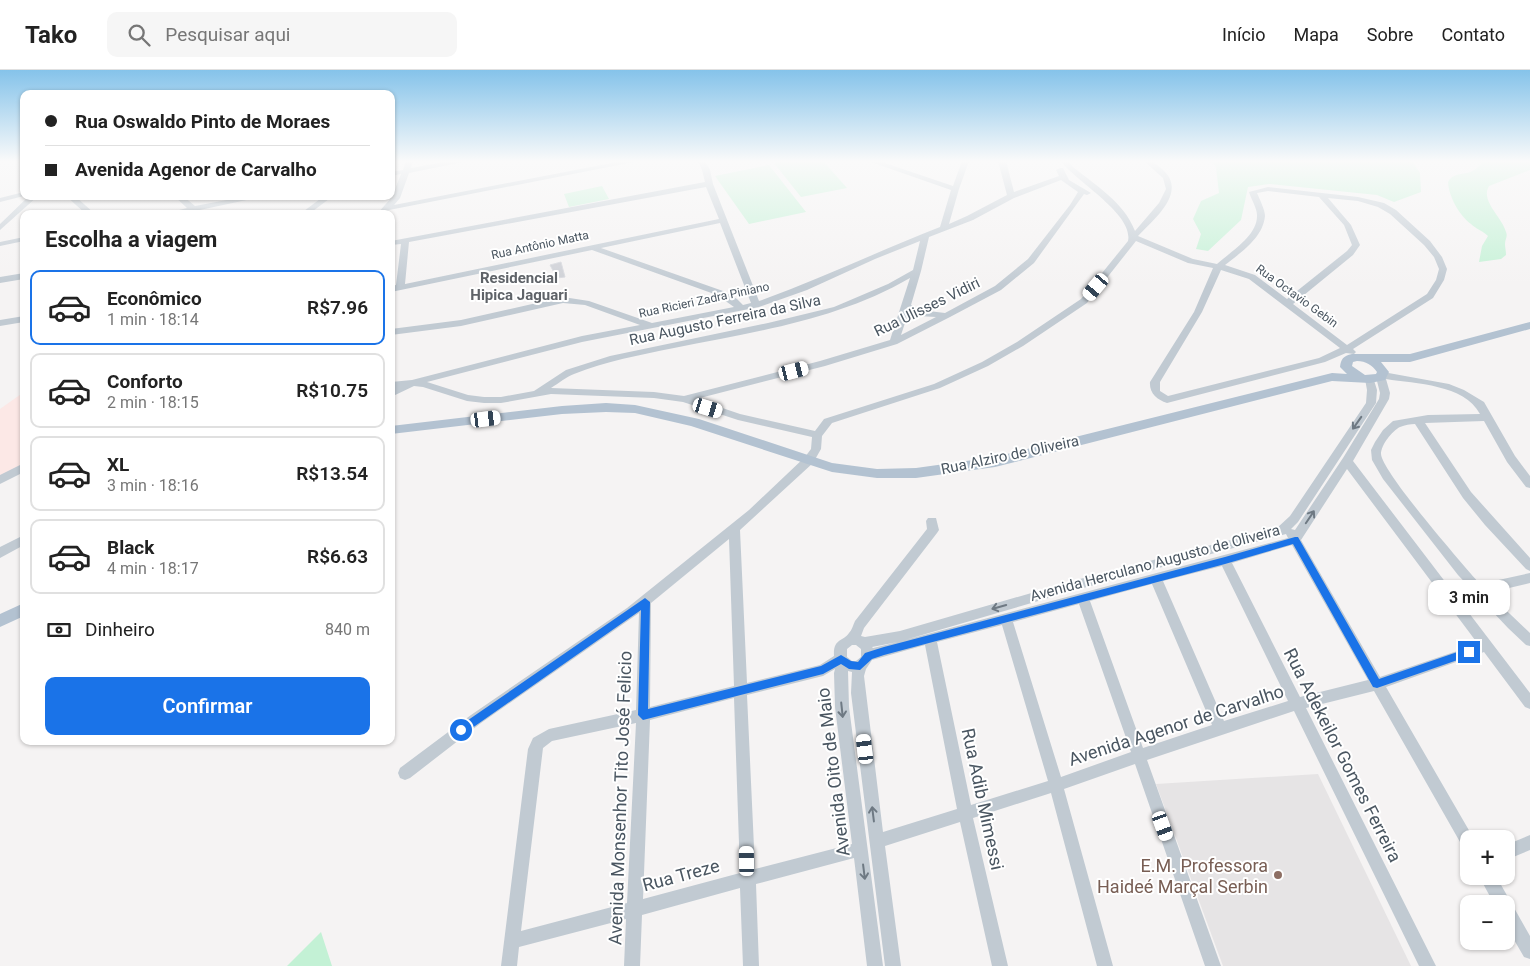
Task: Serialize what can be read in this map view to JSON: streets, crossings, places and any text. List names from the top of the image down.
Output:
{
  "streets": {
    "main road": ["Rua Alziro de Oliveira"],
    "street": [
      "Rua Antônio Matta",
      "Rua Octavio Gebin",
      "Rua Ricieri Zadra Piniano",
      "Rua Ulisses Vidiri",
      "Rua Augusto Ferreira da Silva",
      "Avenida Herculano Augusto de Oliveira",
      "Avenida Agenor de Carvalho",
      "Rua Adekeilor Gomes Ferreira",
      "Avenida Oito de Maio",
      "Avenida Monsenhor Tito José Felicio",
      "Rua Adib Mimessi",
      "Rua Treze"
    ]
  },
  "crossings": [
    ["Rua Octavio Gebin", "Rua Alziro de Oliveira"],
    ["Rua Alziro de Oliveira", "Avenida Herculano Augusto de Oliveira"],
    ["Avenida Herculano Augusto de Oliveira", "Rua Adekeilor Gomes Ferreira"],
    ["Avenida Herculano Augusto de Oliveira", "Avenida Oito de Maio"],
    ["Avenida Herculano Augusto de Oliveira", "Rua Adib Mimessi"],
    ["Avenida Agenor de Carvalho", "Rua Adekeilor Gomes Ferreira"],
    ["Avenida Agenor de Carvalho", "Rua Adib Mimessi"],
    ["Avenida Oito de Maio", "Rua Treze"],
    ["Avenida Monsenhor Tito José Felicio", "Rua Treze"]
  ],
  "districts": ["Residencial Hipica Jaguari"],
  "places": ["E.M. Professora Haideé Marçal Serbin"],
  "page": {
    "header": "Tako",
    "search": "Pesquisar aqui",
    "nav": [
      "Início",
      "Mapa",
      "Sobre",
      "Contato"
    ],
    "banner": ["Rua Oswaldo Pinto de Moraes", "Avenida Agenor de Carvalho"],
    "heading": "Escolha a viagem",
    "list": [
      {
        "name": "Econômico",
        "note": "1 min · 18:14",
        "value": "R$7.96"
      },
      {
        "name": "Conforto",
        "note": "2 min · 18:15",
        "value": "R$10.75"
      },
      {
        "name": "XL",
        "note": "3 min · 18:16",
        "value": "R$13.54"
      },
      {
        "name": "Black",
        "note": "4 min · 18:17",
        "value": "R$6.63"
      }
    ],
    "bubble": "3 min",
    "pay": ["Dinheiro", "840 m"],
    "buttons": "Confirmar",
    "map_buttons": ["+", "−"]
  }
}
